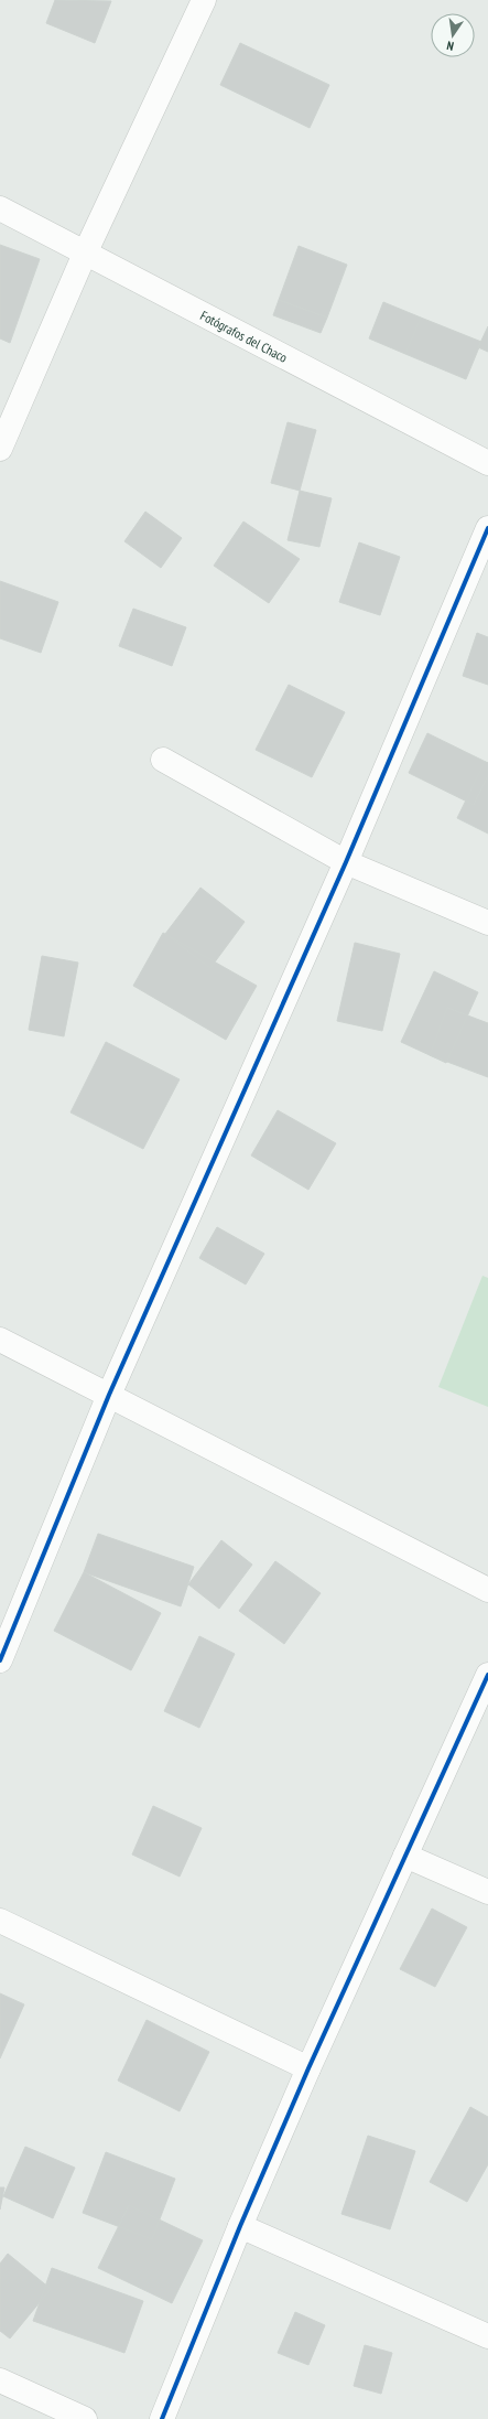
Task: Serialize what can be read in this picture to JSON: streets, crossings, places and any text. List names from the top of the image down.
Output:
{
  "streets": {
    "street": ["Fotógrafos del Chaco"]
  },
  "north": "bottom"
}
